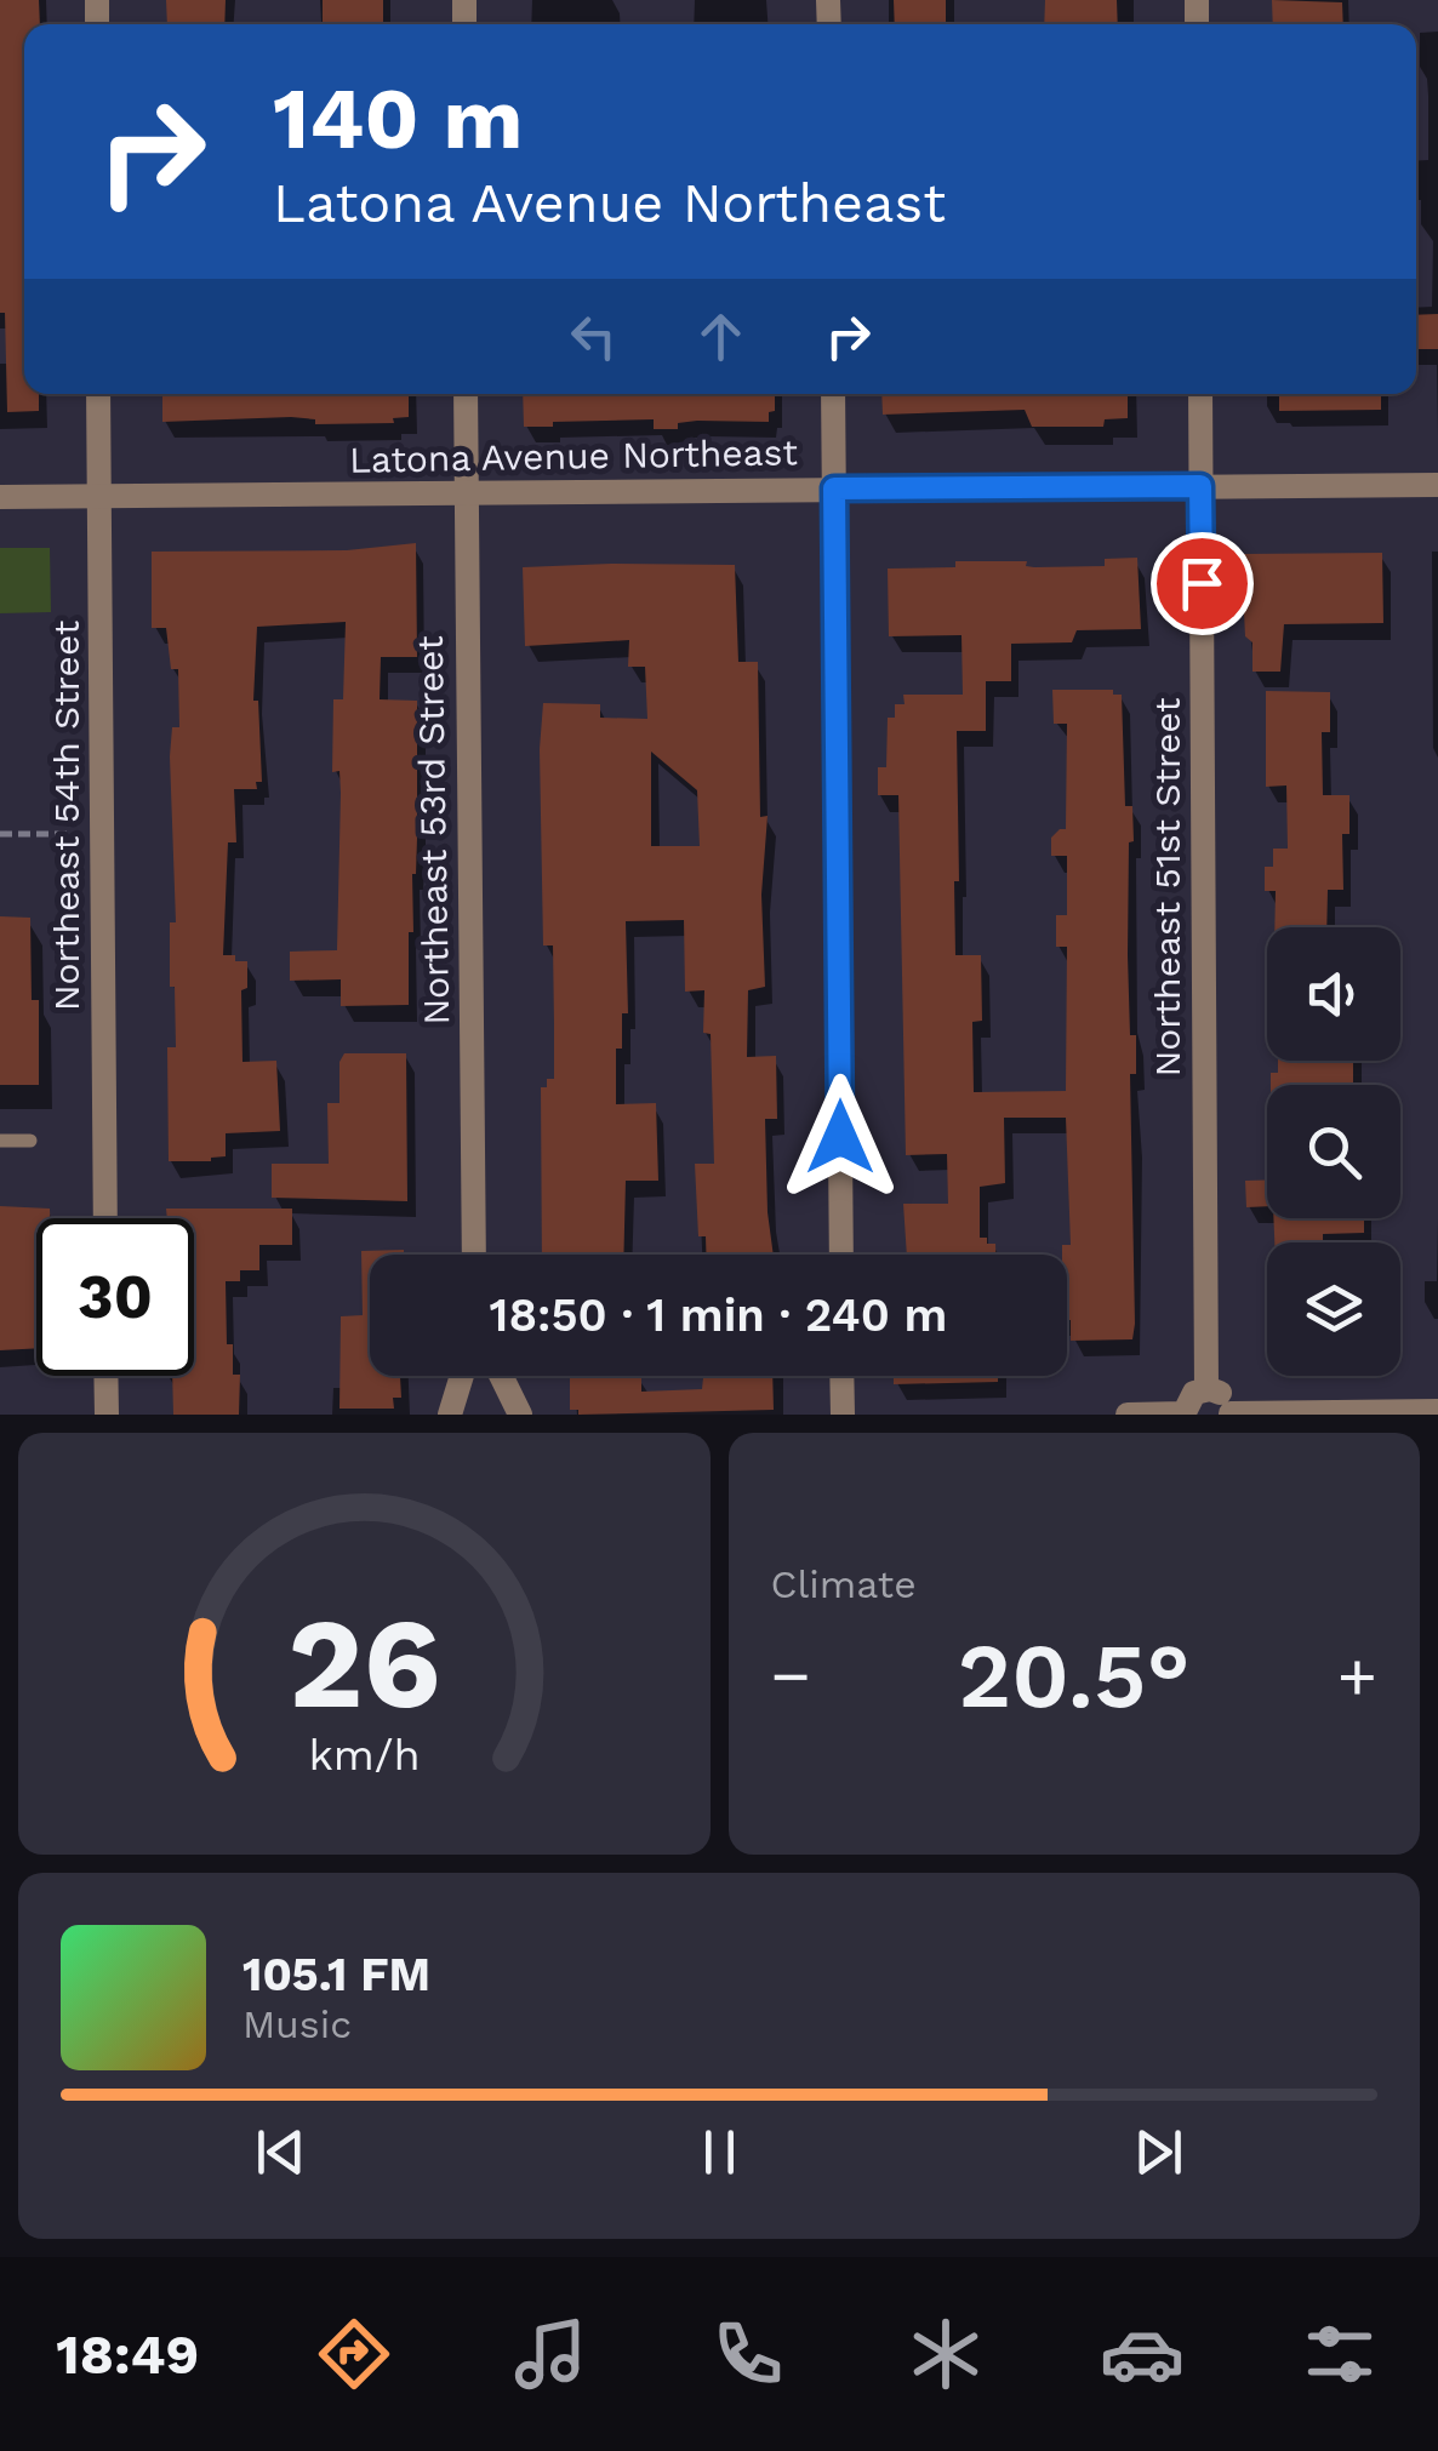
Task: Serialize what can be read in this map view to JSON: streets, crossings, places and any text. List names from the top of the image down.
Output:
{
  "streets": {
    "street": [
      "Latona Avenue Northeast",
      "Northeast 54th Street",
      "Northeast 53rd Street",
      "Northeast 51st Street"
    ]
  },
  "crossings": [
    ["Latona Avenue Northeast", "Northeast 54th Street"],
    ["Latona Avenue Northeast", "Northeast 53rd Street"],
    ["Latona Avenue Northeast", "Northeast 51st Street"]
  ],
  "page": {
    "turn": ["140 m", "Latona Avenue Northeast"],
    "limit": "30",
    "trip": "18:50 · 1 min · 240 m",
    "tile": "Climate",
    "heat": ["−", "20.5°", "+"],
    "song": ["105.1 FM", "Music"],
    "tabs": "18:49",
    "gauge": ["26", "km/h"]
  }
}
